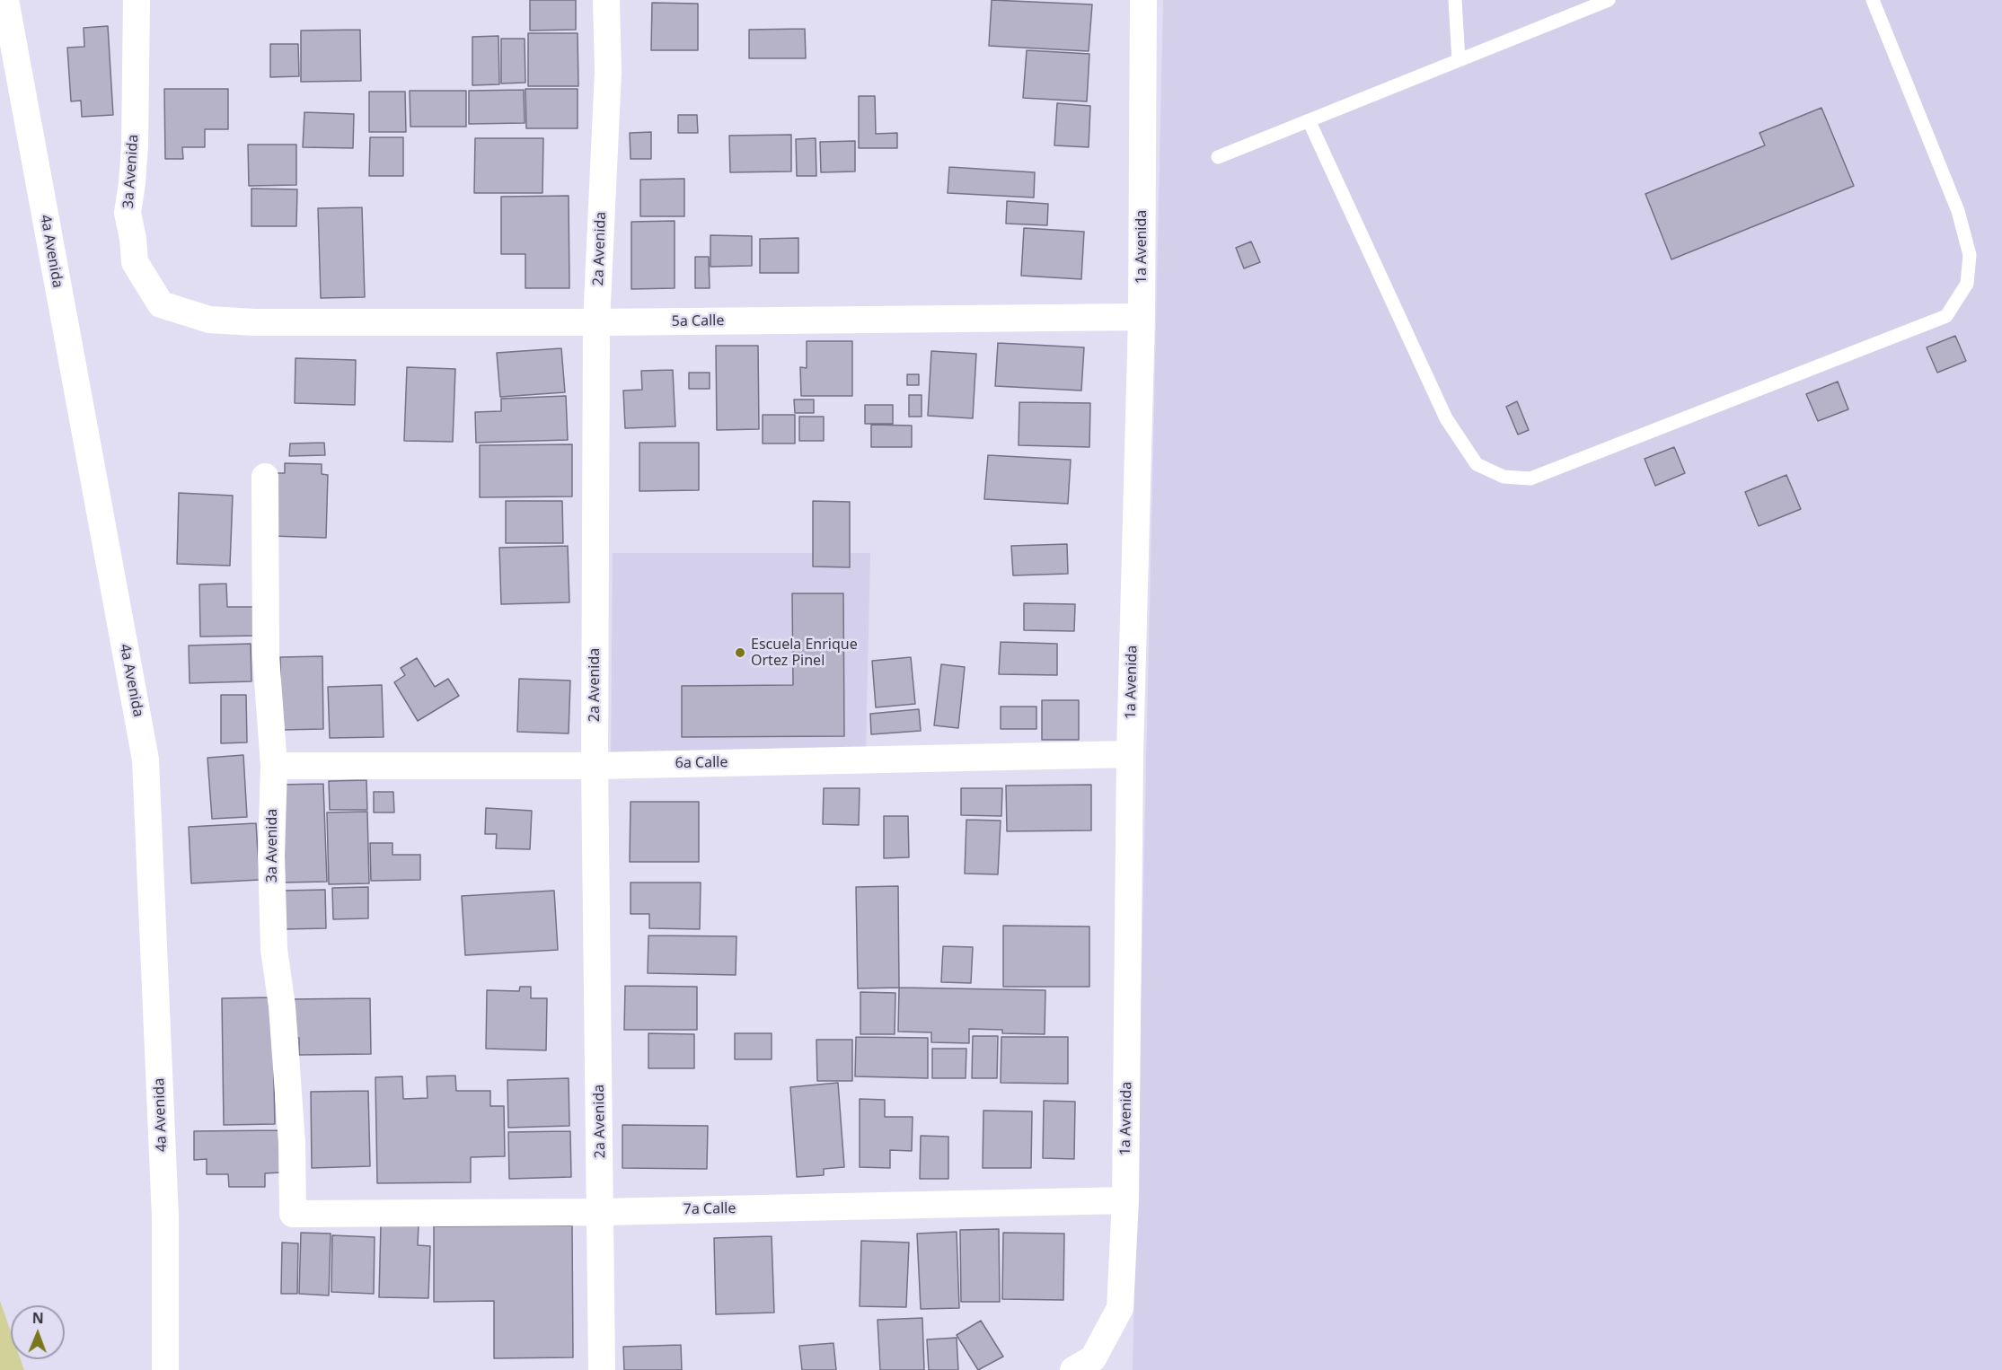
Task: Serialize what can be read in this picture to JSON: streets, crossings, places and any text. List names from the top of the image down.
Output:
{
  "streets": {
    "street": [
      "3a Avenida",
      "1a Avenida",
      "2a Avenida",
      "4a Avenida",
      "5a Calle",
      "6a Calle",
      "7a Calle"
    ]
  },
  "crossings": [
    ["3a Avenida", "5a Calle"],
    ["3a Avenida", "6a Calle"],
    ["3a Avenida", "7a Calle"],
    ["1a Avenida", "5a Calle"],
    ["1a Avenida", "6a Calle"],
    ["1a Avenida", "7a Calle"],
    ["2a Avenida", "5a Calle"],
    ["2a Avenida", "6a Calle"],
    ["2a Avenida", "7a Calle"]
  ],
  "places": ["Escuela Enrique Ortez Pinel"],
  "north": "top"
}
